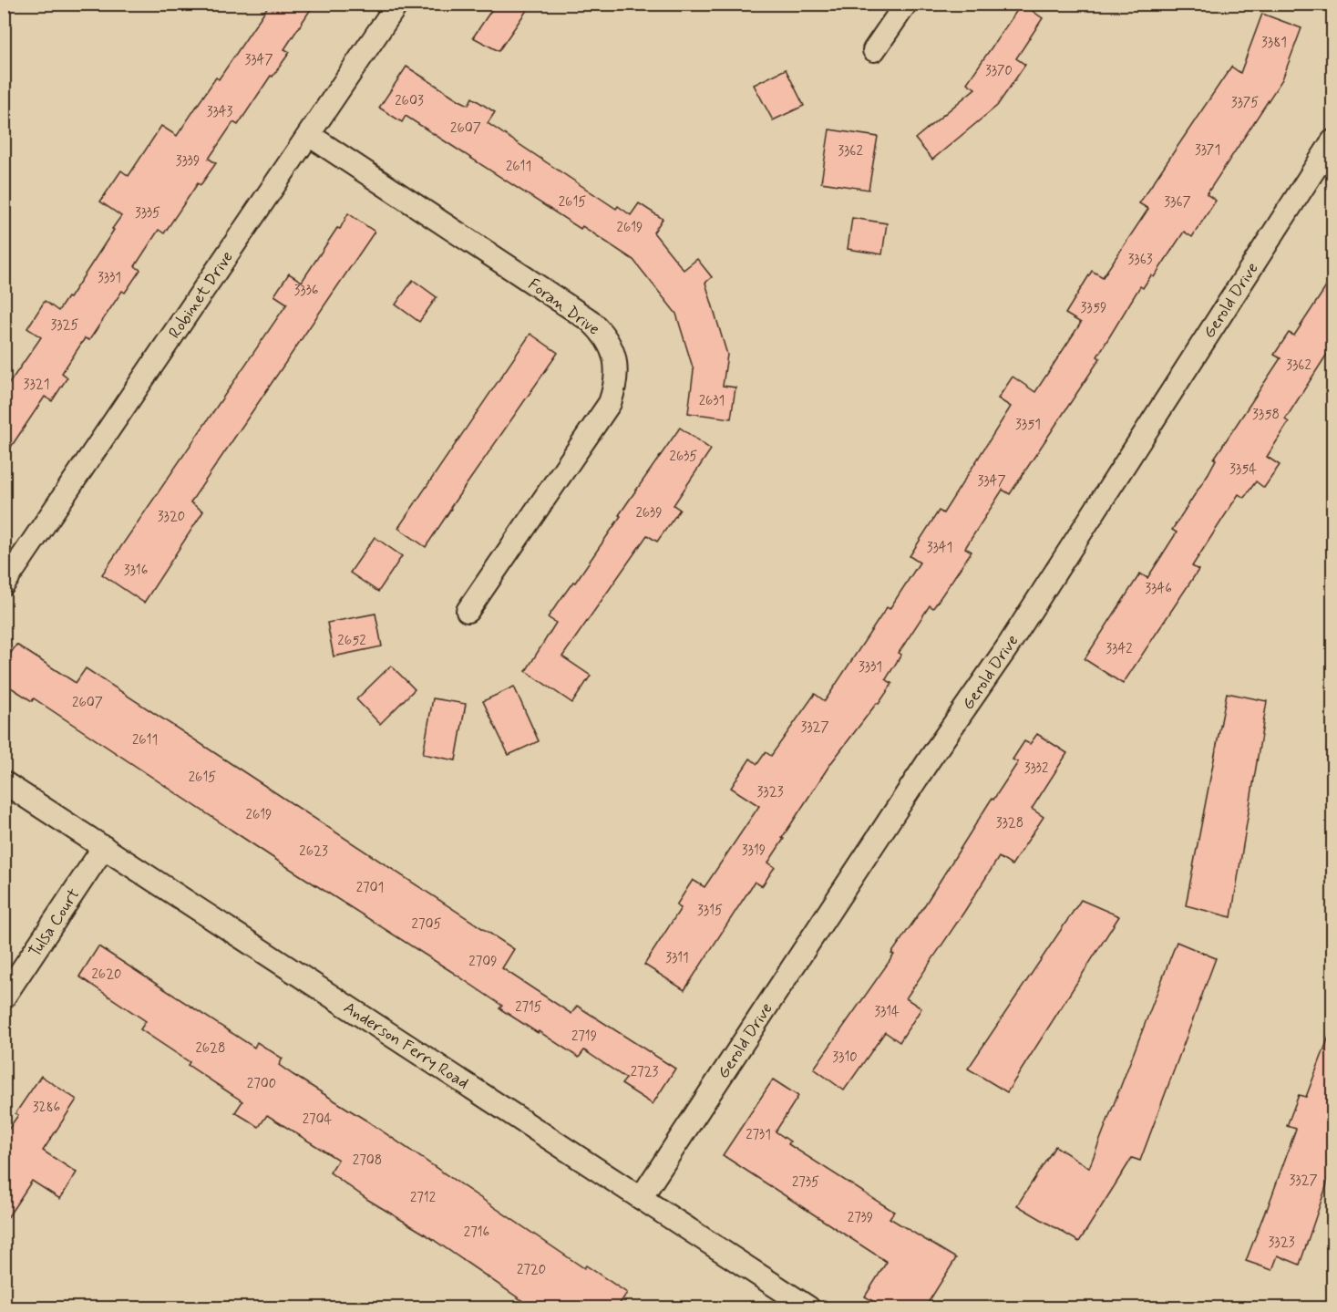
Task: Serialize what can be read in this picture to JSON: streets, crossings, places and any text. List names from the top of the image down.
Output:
{
  "streets": {
    "street": [
      "Robinet Drive",
      "Gerold Drive",
      "Foran Drive",
      "Tulsa Court",
      "Anderson Ferry Road"
    ]
  },
  "crossings": [
    ["Robinet Drive", "Foran Drive"],
    ["Gerold Drive", "Anderson Ferry Road"],
    ["Tulsa Court", "Anderson Ferry Road"]
  ],
  "house_numbers": [
    "3381",
    "3347",
    "3370",
    "2603",
    "3375",
    "3343",
    "2607",
    "3371",
    "3362",
    "3339",
    "2611",
    "2615",
    "3367",
    "3335",
    "2619",
    "3363",
    "3331",
    "3336",
    "3359",
    "3325",
    "3362",
    "3321",
    "2631",
    "3358",
    "3351",
    "2635",
    "3354",
    "3347",
    "2639",
    "3320",
    "3341",
    "3316",
    "3346",
    "2652",
    "3342",
    "3331",
    "2607",
    "3327",
    "2611",
    "3332",
    "2615",
    "3323",
    "2619",
    "3328",
    "3319",
    "2623",
    "2701",
    "3315",
    "2705",
    "3311",
    "2709",
    "2620",
    "2715",
    "3314",
    "2719",
    "2628",
    "3310",
    "2723",
    "2700",
    "3286",
    "2704",
    "2731",
    "2708",
    "3327",
    "2735",
    "2712",
    "2739",
    "2716",
    "3323",
    "2720"
  ]
}
